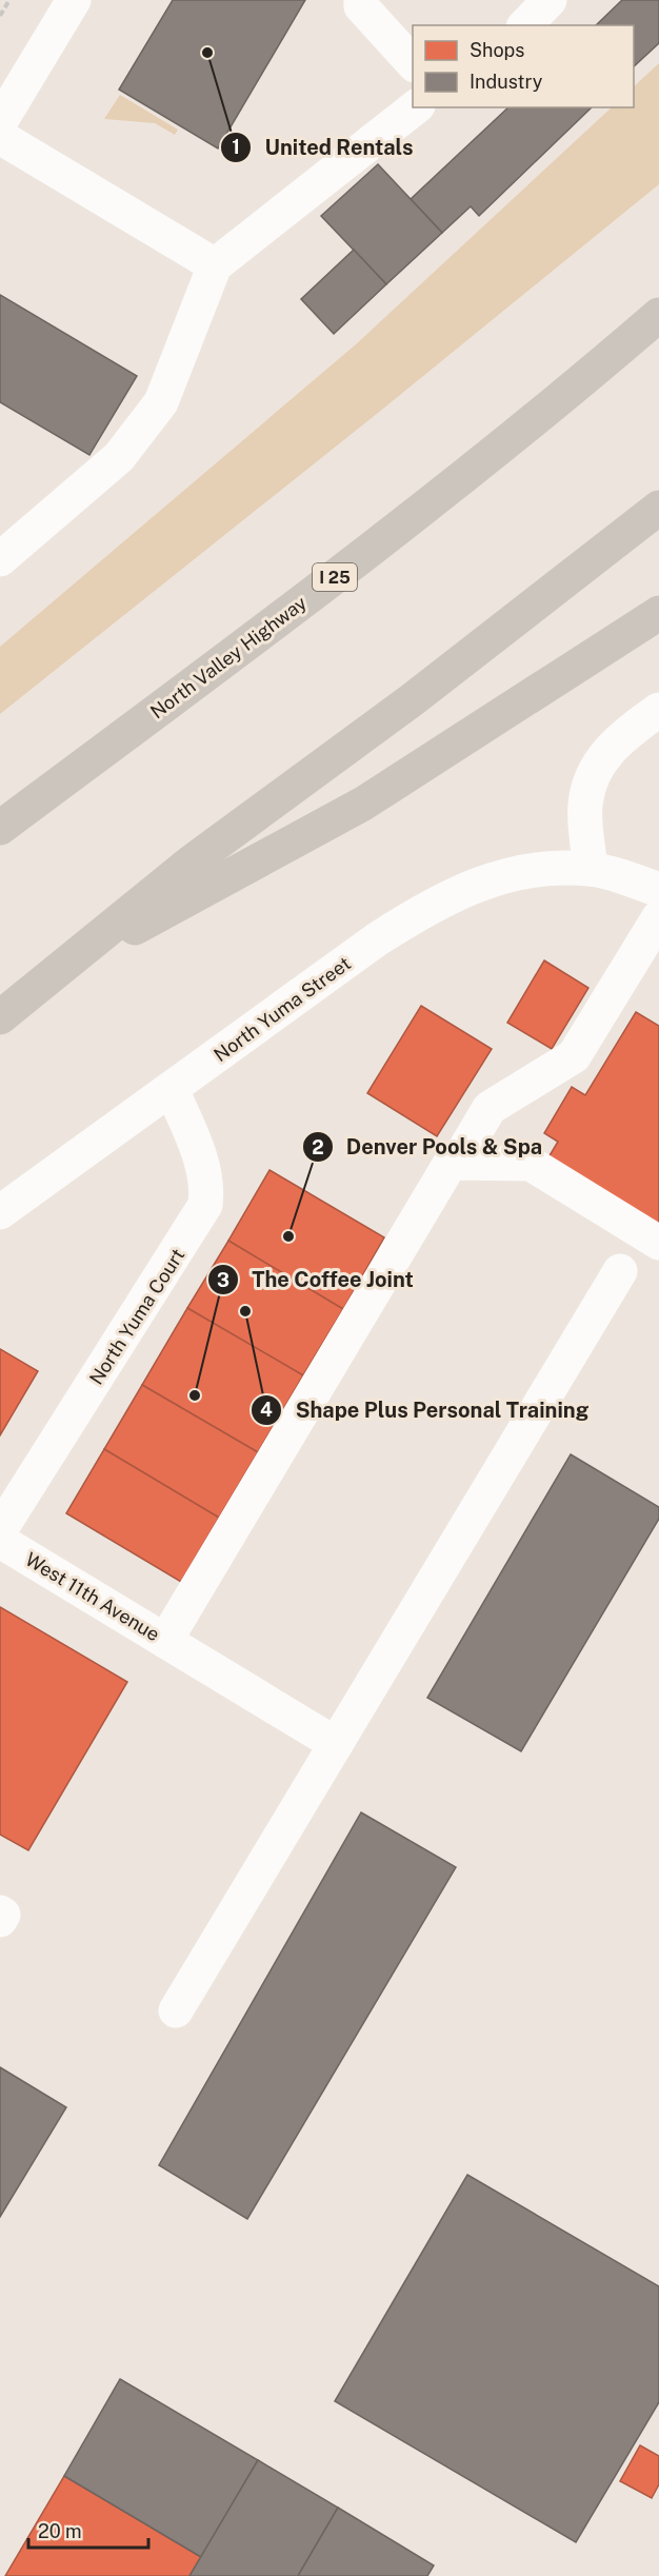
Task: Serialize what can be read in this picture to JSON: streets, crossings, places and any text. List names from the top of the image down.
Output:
{
  "streets": {
    "highway": ["I 25", "North Valley Highway"],
    "street": ["North Yuma Street", "North Yuma Court", "West 11th Avenue"]
  },
  "crossings": [
    ["North Yuma Street", "North Yuma Court"]
  ],
  "places": [
    "United Rentals",
    "Denver Pools & Spa",
    "Shape Plus Personal Training",
    "The Coffee Joint"
  ],
  "legend": ["Shops", "Industry"],
  "scale_bar": "20 m"
}
